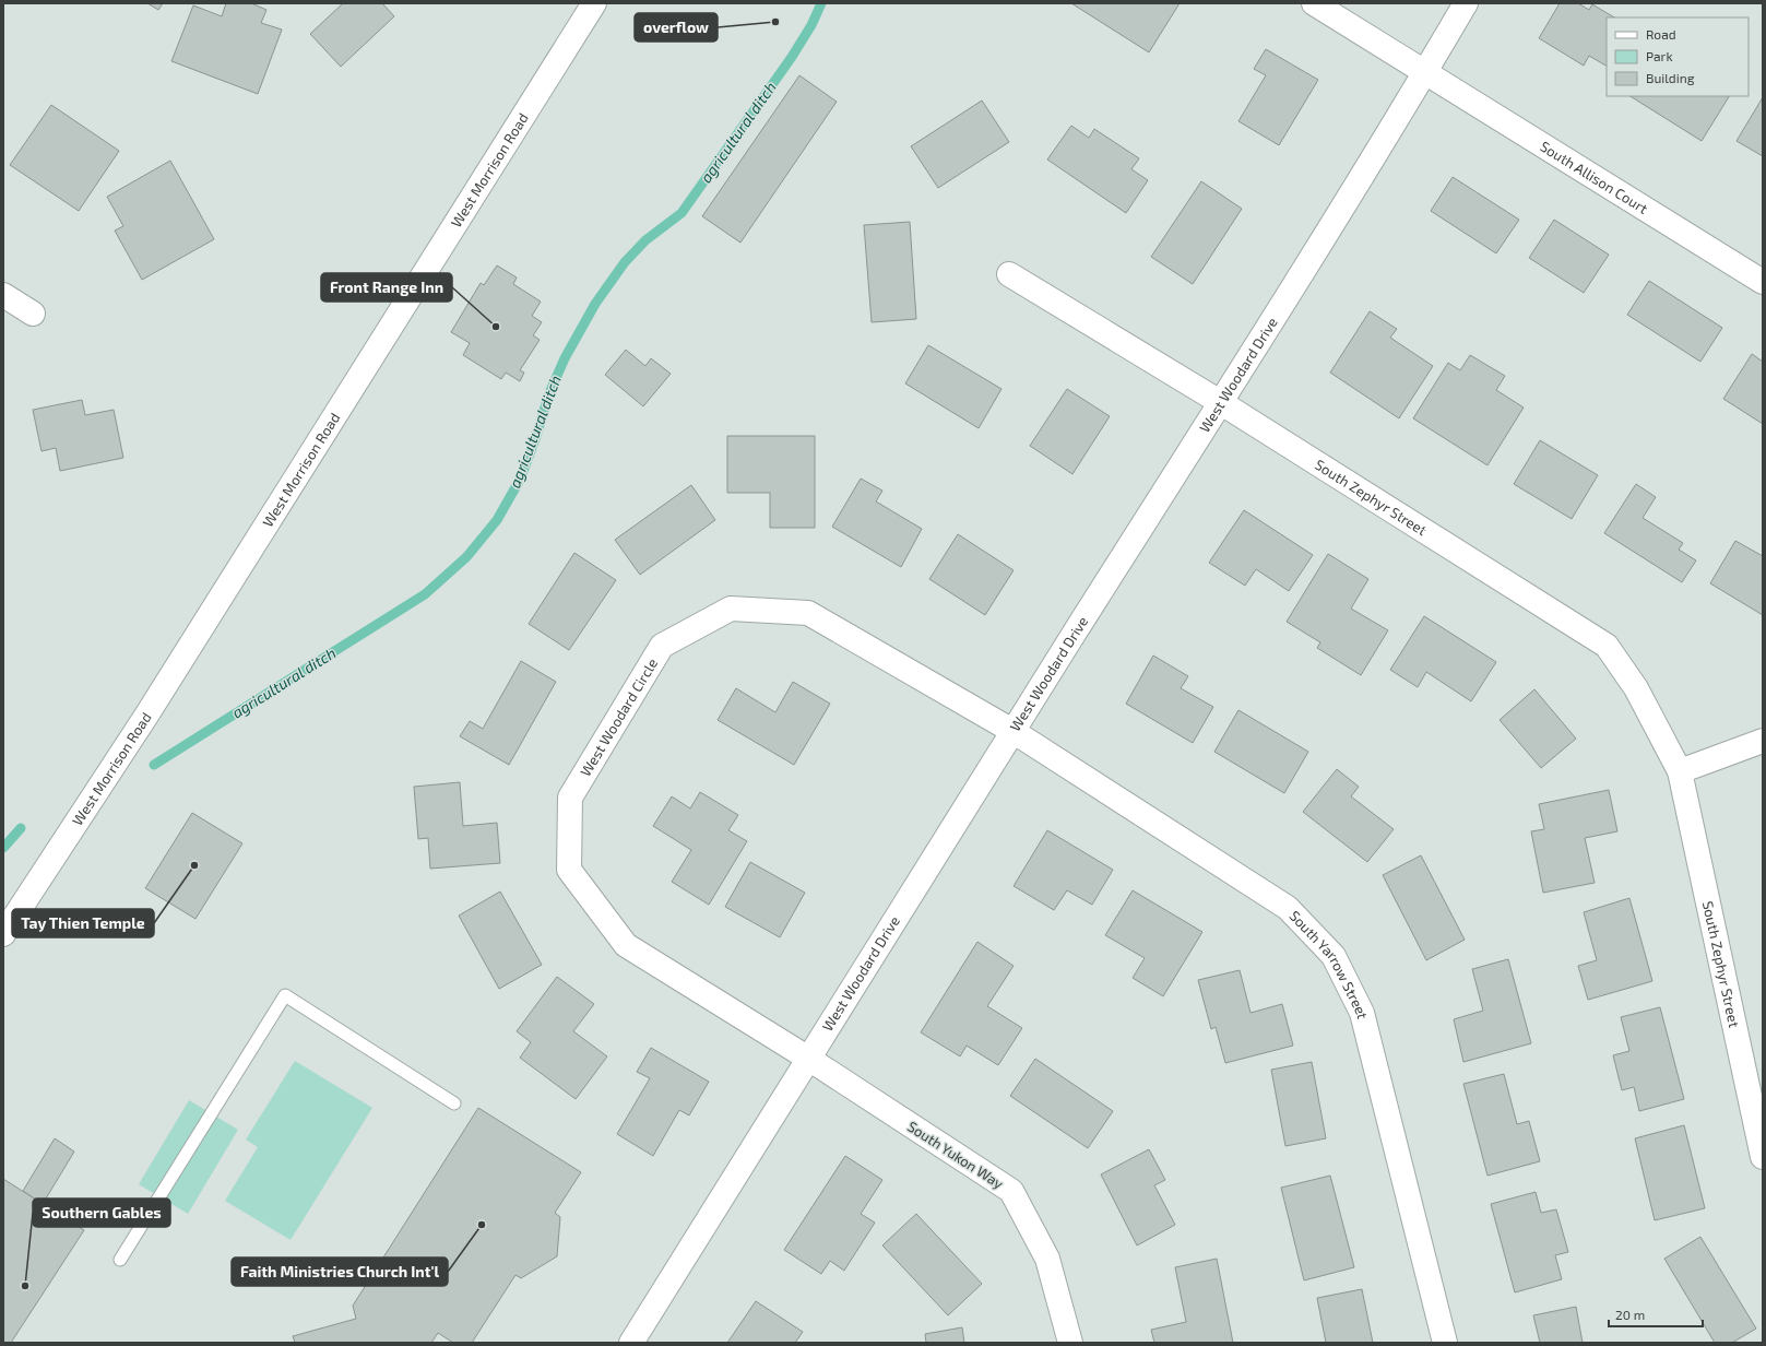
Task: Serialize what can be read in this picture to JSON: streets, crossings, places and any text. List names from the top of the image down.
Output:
{
  "streets": {
    "street": [
      "West Morrison Road",
      "South Allison Court",
      "West Woodard Drive",
      "South Zephyr Street",
      "West Woodard Circle",
      "South Yarrow Street",
      "South Yukon Way"
    ]
  },
  "crossings": [
    ["South Allison Court", "West Woodard Drive"],
    ["West Woodard Drive", "South Zephyr Street"],
    ["West Woodard Drive", "West Woodard Circle"],
    ["West Woodard Drive", "South Yarrow Street"],
    ["West Woodard Drive", "South Yukon Way"],
    ["West Woodard Circle", "South Yarrow Street"],
    ["West Woodard Circle", "South Yukon Way"]
  ],
  "water": ["agricultural ditch"],
  "places": [
    "overflow",
    "Front Range Inn",
    "Tay Thien Temple",
    "Faith Ministries Church Int'l",
    "Southern Gables"
  ],
  "legend": ["Road", "Park", "Building"],
  "scale_bar": "20 m"
}
